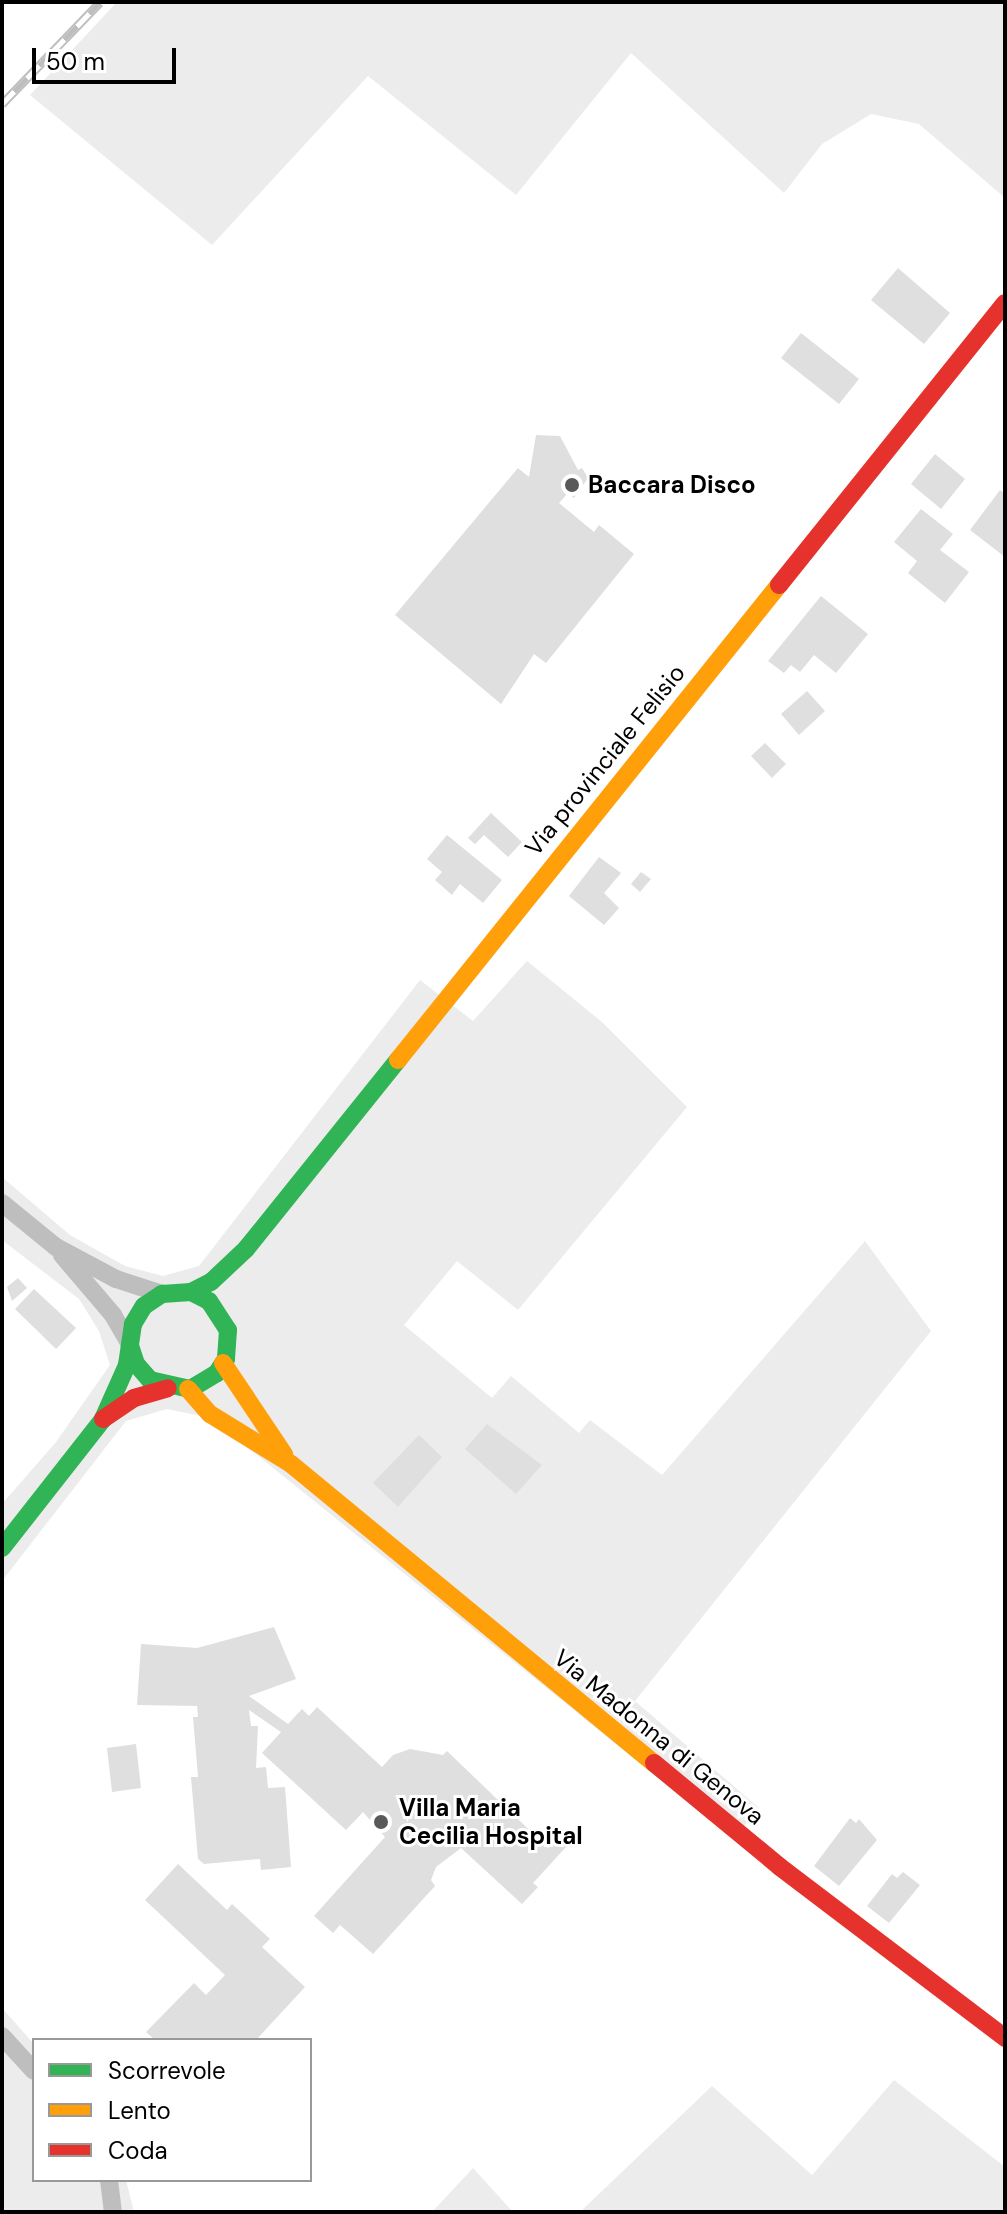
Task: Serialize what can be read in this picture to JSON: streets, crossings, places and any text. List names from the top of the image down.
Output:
{
  "streets": {
    "main road": ["Via provinciale Felisio", "Via Madonna di Genova"]
  },
  "places": ["Baccara Disco", "Villa Maria Cecilia Hospital"],
  "legend": ["Scorrevole", "Lento", "Coda"],
  "scale_bar": "50 m"
}
